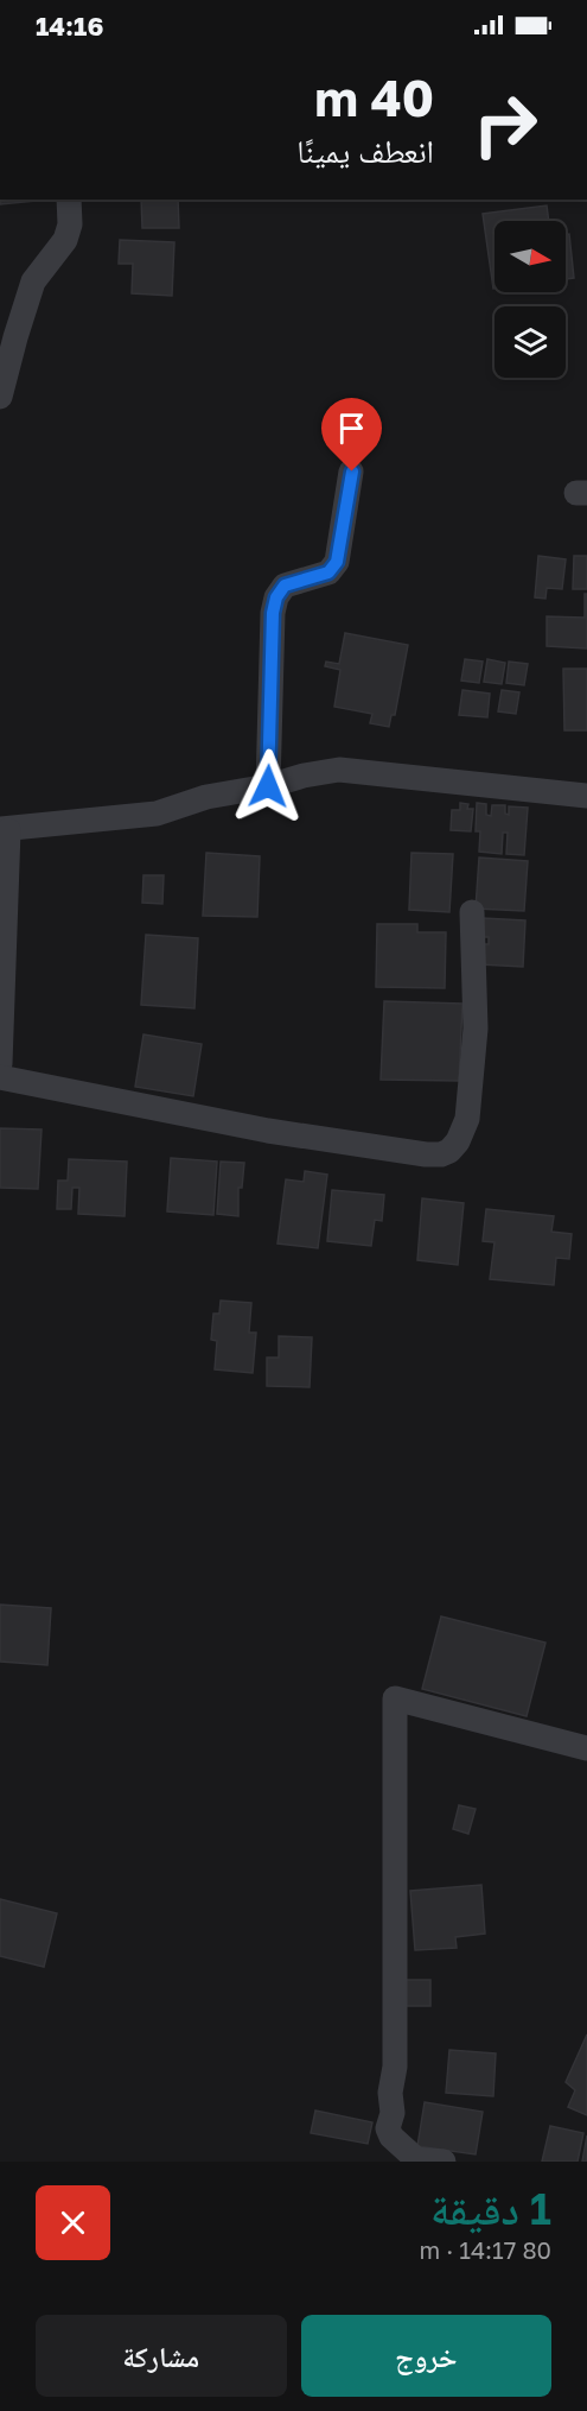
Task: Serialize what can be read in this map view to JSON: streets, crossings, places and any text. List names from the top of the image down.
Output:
{
  "north": "right",
  "page": {
    "status": "14:16",
    "turn": ["40 m", "انعطف يمينًا"],
    "heading": ["1 دقيقة", "80 m · 14:17"],
    "buttons": ["خروج", "مشاركة"]
  }
}
